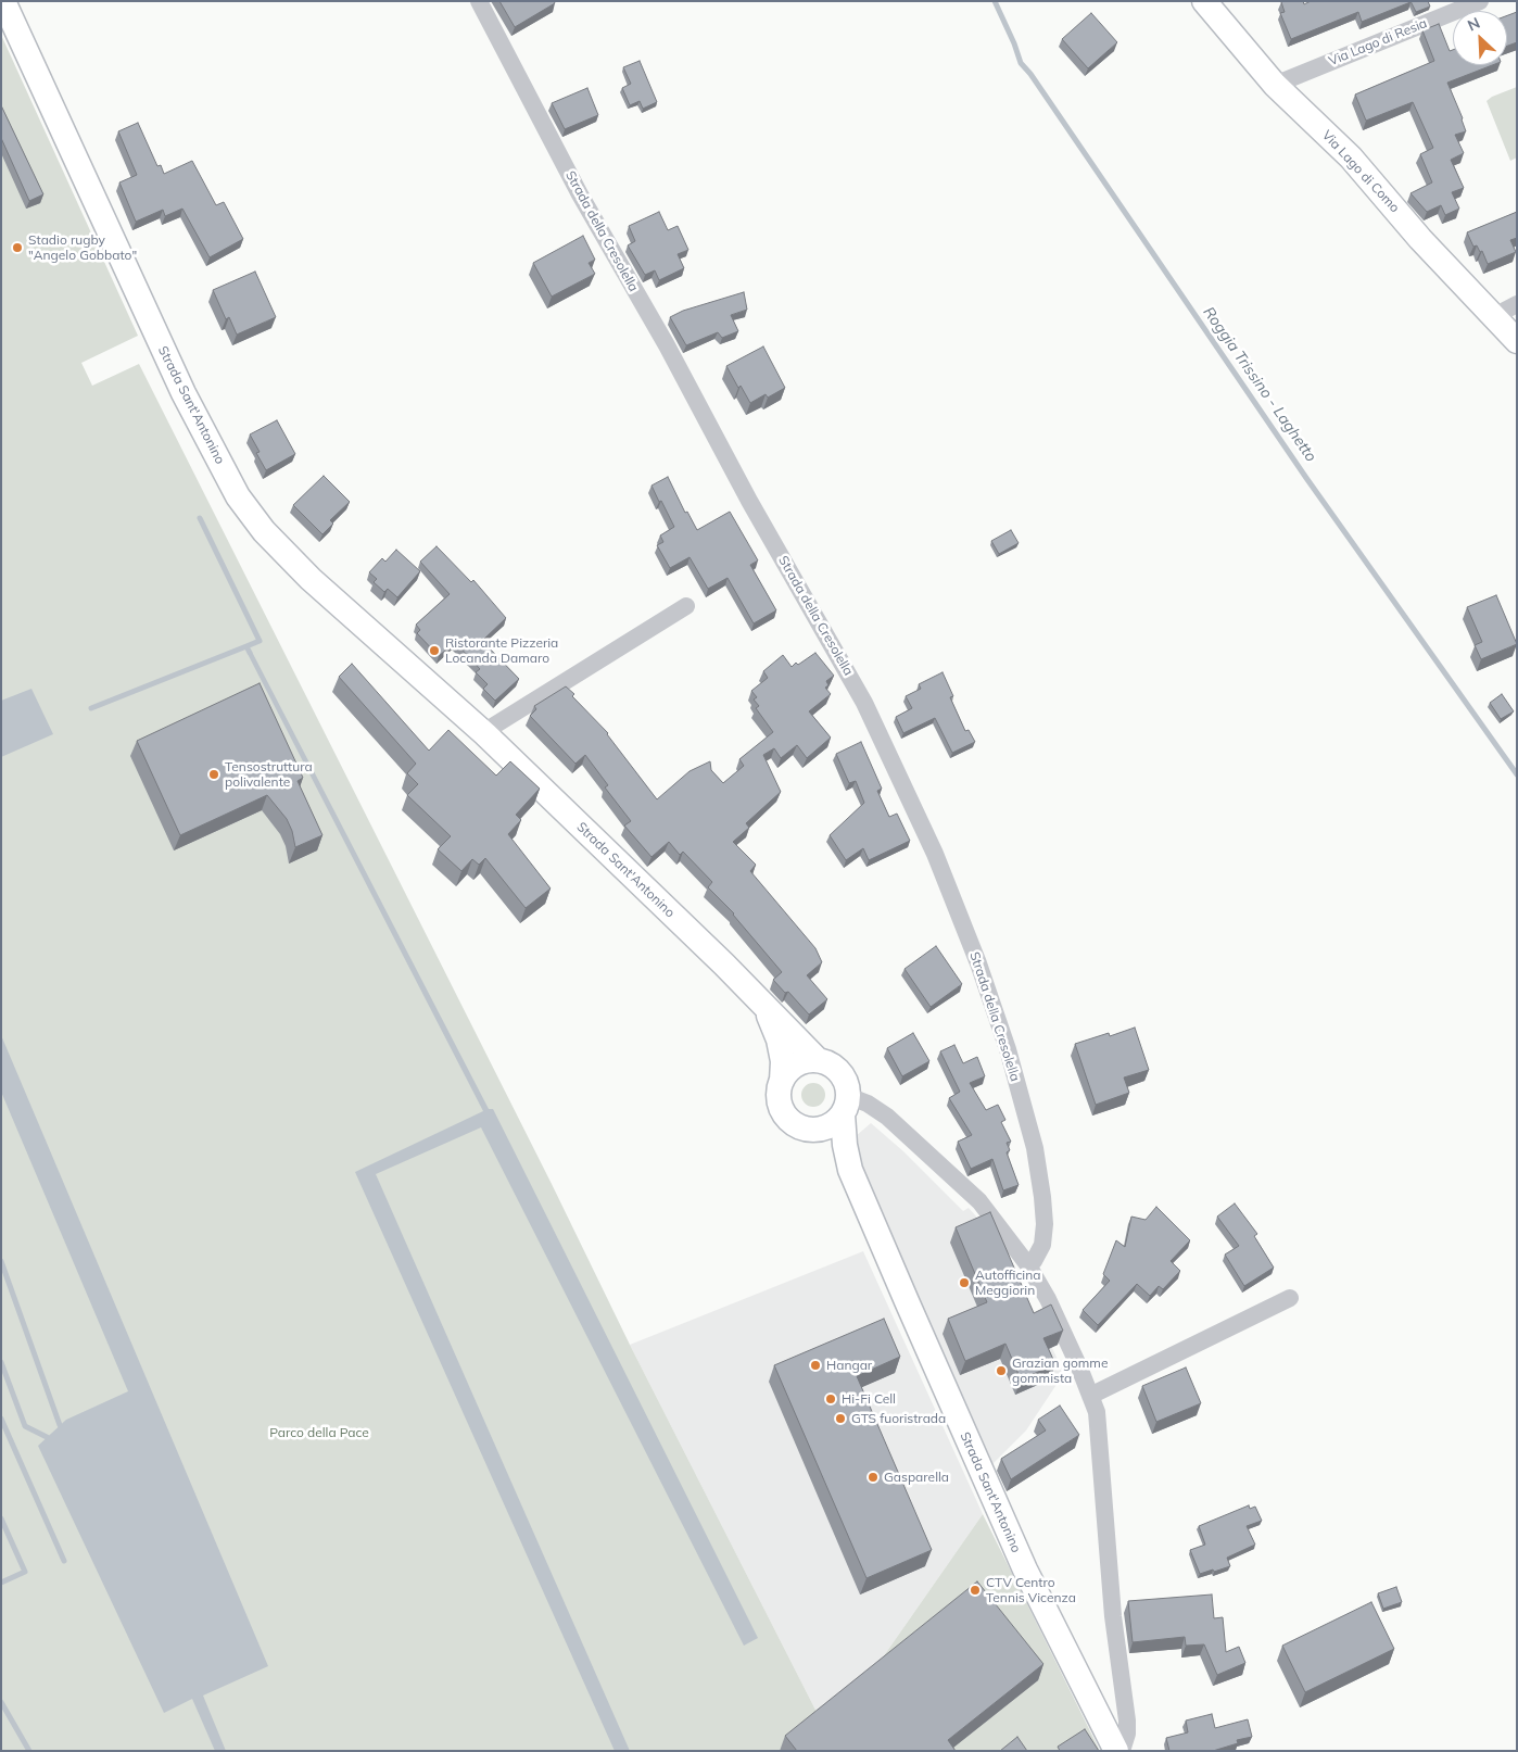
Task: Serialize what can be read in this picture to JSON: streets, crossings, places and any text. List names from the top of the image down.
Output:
{
  "streets": {
    "main road": ["Via Lago di Como", "Strada Sant'Antonino"],
    "street": ["Via Lago di Resia", "Strada della Cresolella"]
  },
  "crossings": [
    ["Via Lago di Resia", "Via Lago di Como"]
  ],
  "water": ["Roggia Trissino - Laghetto"],
  "parks": ["Parco della Pace"],
  "places": [
    "Stadio rugby \"Angelo Gobbato\"",
    "Ristorante Pizzeria Locanda Damaro",
    "Tensostruttura polivalente",
    "Autofficina Meggiorin",
    "Hangar",
    "Grazian gomme gommista",
    "Hi-Fi Cell",
    "GTS fuoristrada",
    "Gasparella",
    "CTV Centro Tennis Vicenza"
  ],
  "north": "top left"
}
